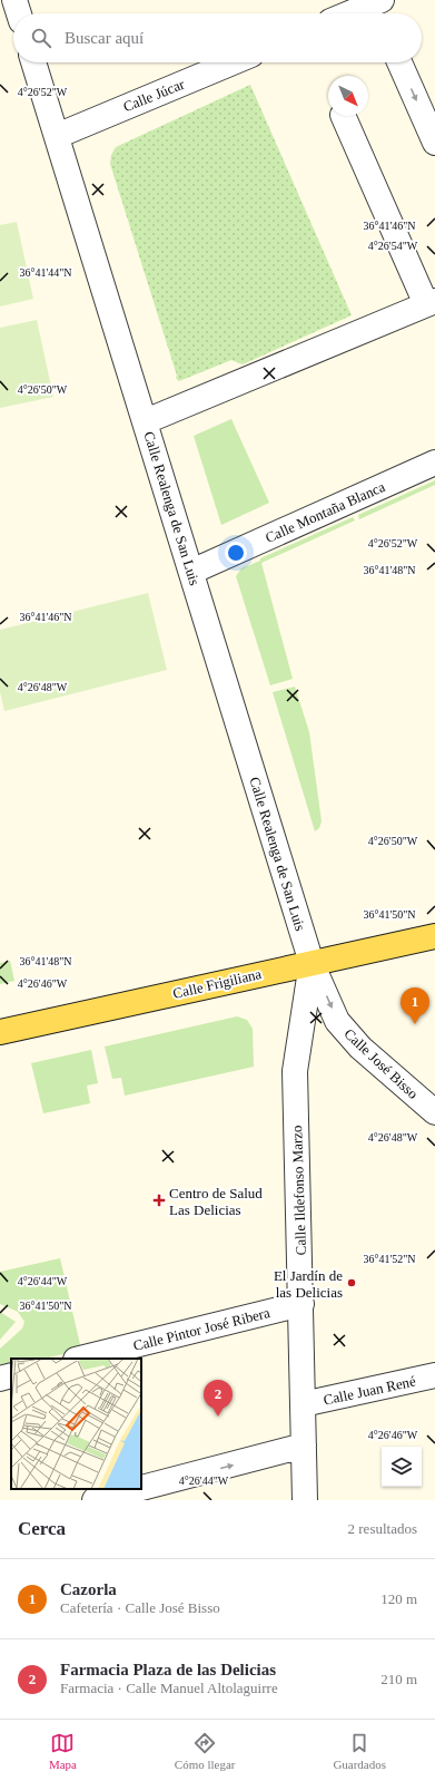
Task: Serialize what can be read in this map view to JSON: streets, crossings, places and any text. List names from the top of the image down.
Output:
{
  "streets": {
    "main road": ["Calle Frigiliana"],
    "street": [
      "Calle Júcar",
      "Calle Realenga de San Luis",
      "Calle Montaña Blanca",
      "Calle José Bisso",
      "Calle Ildefonso Marzo",
      "Calle Pintor José Ribera",
      "Calle Juan René"
    ]
  },
  "crossings": [
    ["Calle Júcar", "Calle Realenga de San Luis"],
    ["Calle Realenga de San Luis", "Calle Montaña Blanca"],
    ["Calle Realenga de San Luis", "Calle Frigiliana"],
    ["Calle Realenga de San Luis", "Calle José Bisso"],
    ["Calle Realenga de San Luis", "Calle Ildefonso Marzo"],
    ["Calle Frigiliana", "Calle José Bisso"],
    ["Calle Frigiliana", "Calle Ildefonso Marzo"],
    ["Calle José Bisso", "Calle Ildefonso Marzo"],
    ["Calle Ildefonso Marzo", "Calle Pintor José Ribera"],
    ["Calle Ildefonso Marzo", "Calle Juan René"]
  ],
  "one_way": ["Calle José Bisso"],
  "places": {
    "health": ["Centro de Salud Las Delicias"],
    "other": ["El Jardín de las Delicias"]
  },
  "north": "bottom right",
  "page": {
    "search": "Buscar aquí",
    "pins": ["1", "2"],
    "heading": ["Cerca", "2 resultados"],
    "list": [
      {
        "mark": "1",
        "name": "Cazorla",
        "note": "Cafetería · Calle José Bisso",
        "value": "120 m"
      },
      {
        "mark": "2",
        "name": "Farmacia Plaza de las Delicias",
        "note": "Farmacia · Calle Manuel Altolaguirre",
        "value": "210 m"
      }
    ],
    "nav": ["Mapa", "Cómo llegar", "Guardados"]
  },
  "coordinates": [
    "4°26'52\"W",
    "36°41'46\"N",
    "4°26'54\"W",
    "36°41'44\"N",
    "4°26'50\"W",
    "36°41'48\"N",
    "4°26'48\"W",
    "36°41'50\"N",
    "4°26'46\"W",
    "36°41'52\"N",
    "4°26'44\"W"
  ]
}
